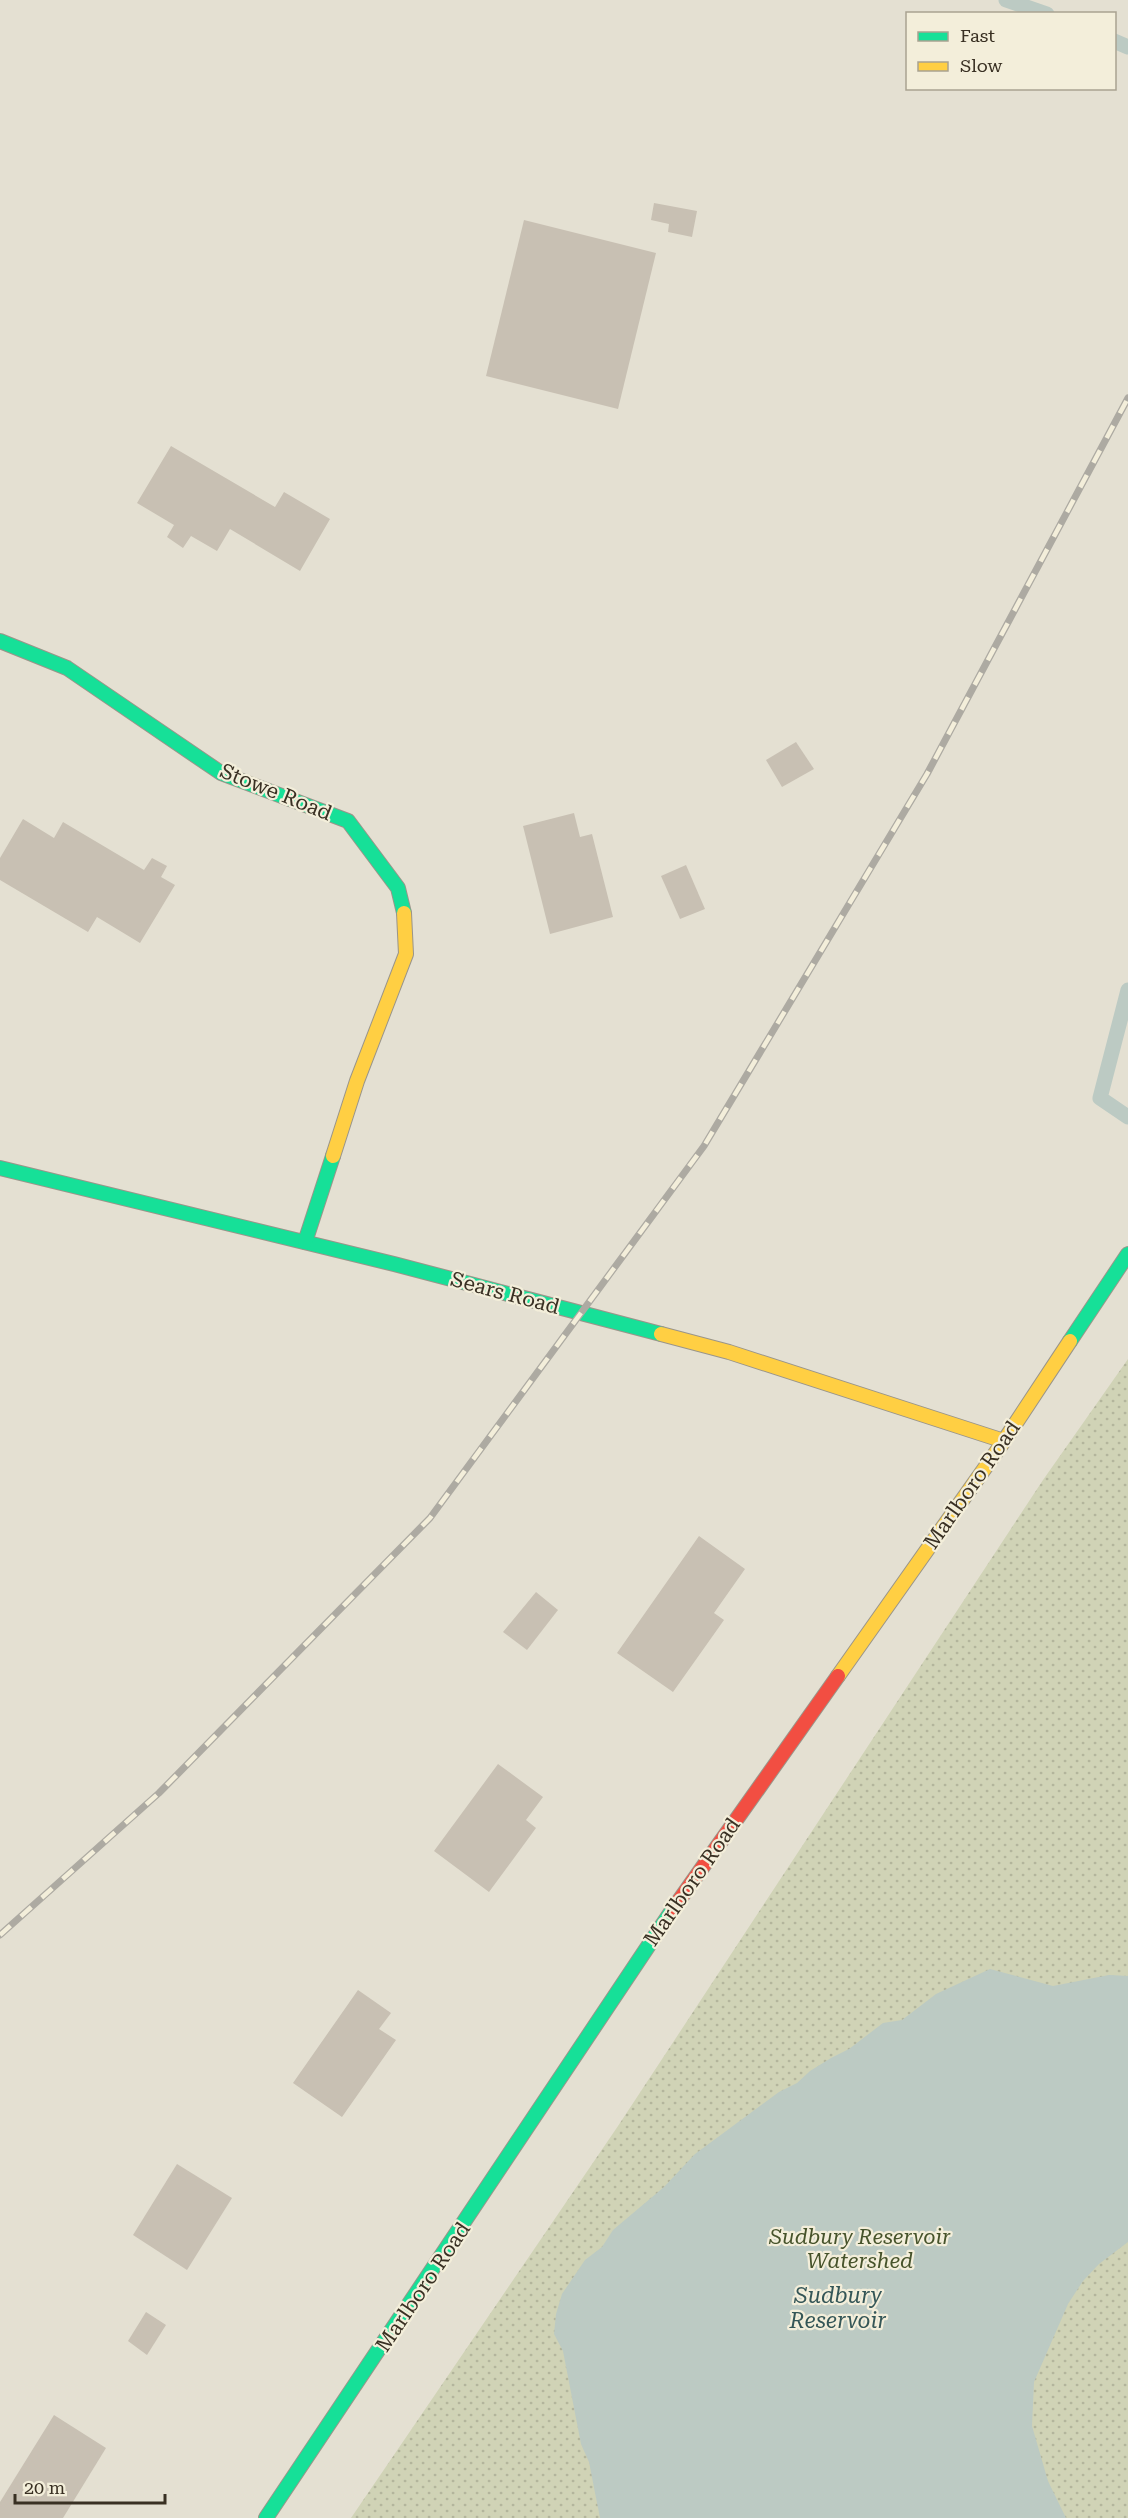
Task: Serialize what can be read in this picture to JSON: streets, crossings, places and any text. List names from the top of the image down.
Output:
{
  "streets": {
    "street": ["Stowe Road", "Sears Road", "Marlboro Road"]
  },
  "crossings": [
    ["Stowe Road", "Sears Road"],
    ["Sears Road", "Marlboro Road"]
  ],
  "water": ["Sudbury Reservoir"],
  "parks": ["Sudbury Reservoir Watershed"],
  "legend": ["Fast", "Slow"],
  "scale_bar": "20 m"
}
